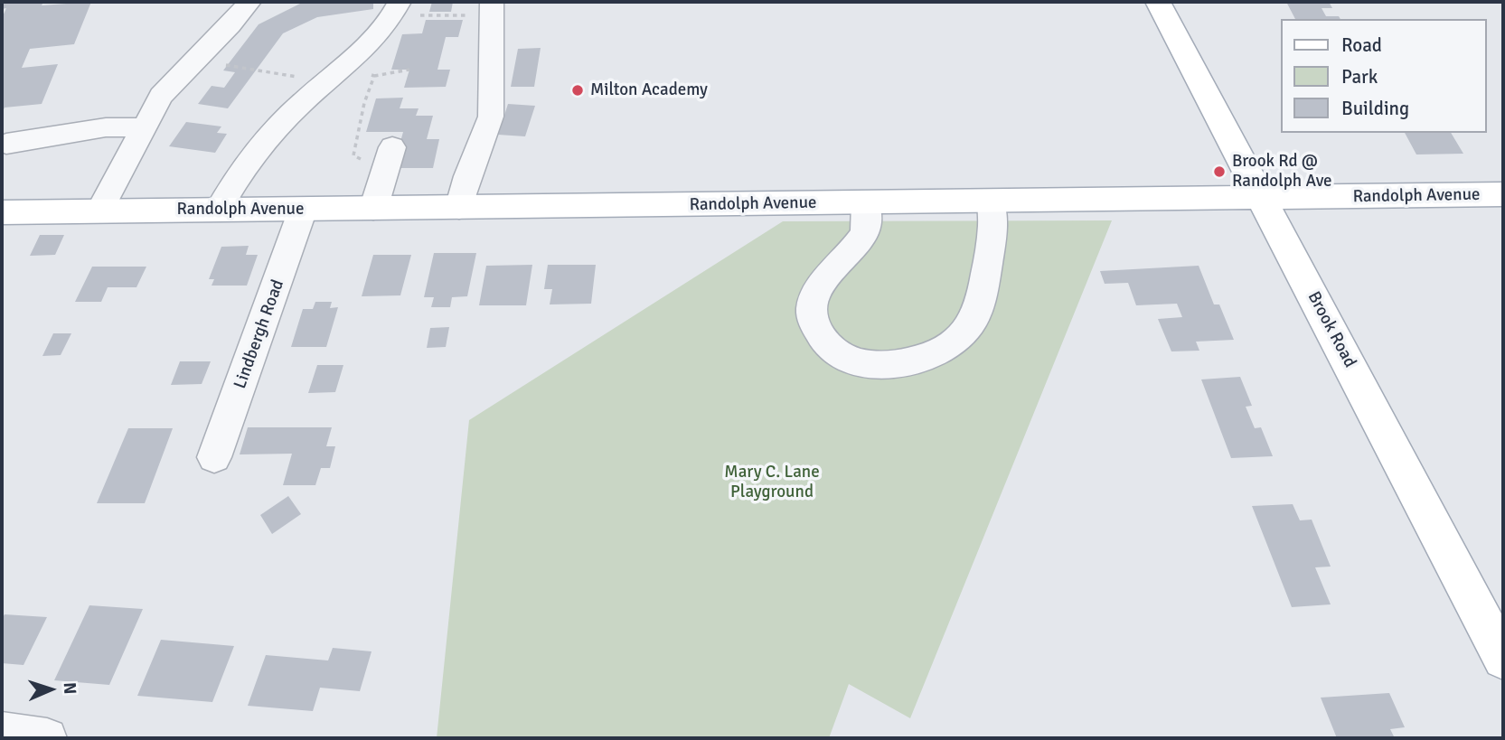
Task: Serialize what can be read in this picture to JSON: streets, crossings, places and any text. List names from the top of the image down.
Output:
{
  "streets": {
    "main road": ["Randolph Avenue", "Brook Road"],
    "street": ["Lindbergh Road"]
  },
  "crossings": [
    ["Randolph Avenue", "Brook Road"],
    ["Randolph Avenue", "Lindbergh Road"]
  ],
  "parks": ["Mary C. Lane Playground"],
  "places": ["Milton Academy", "Brook Rd @ Randolph Ave"],
  "legend": ["Road", "Park", "Building"],
  "north": "right"
}
